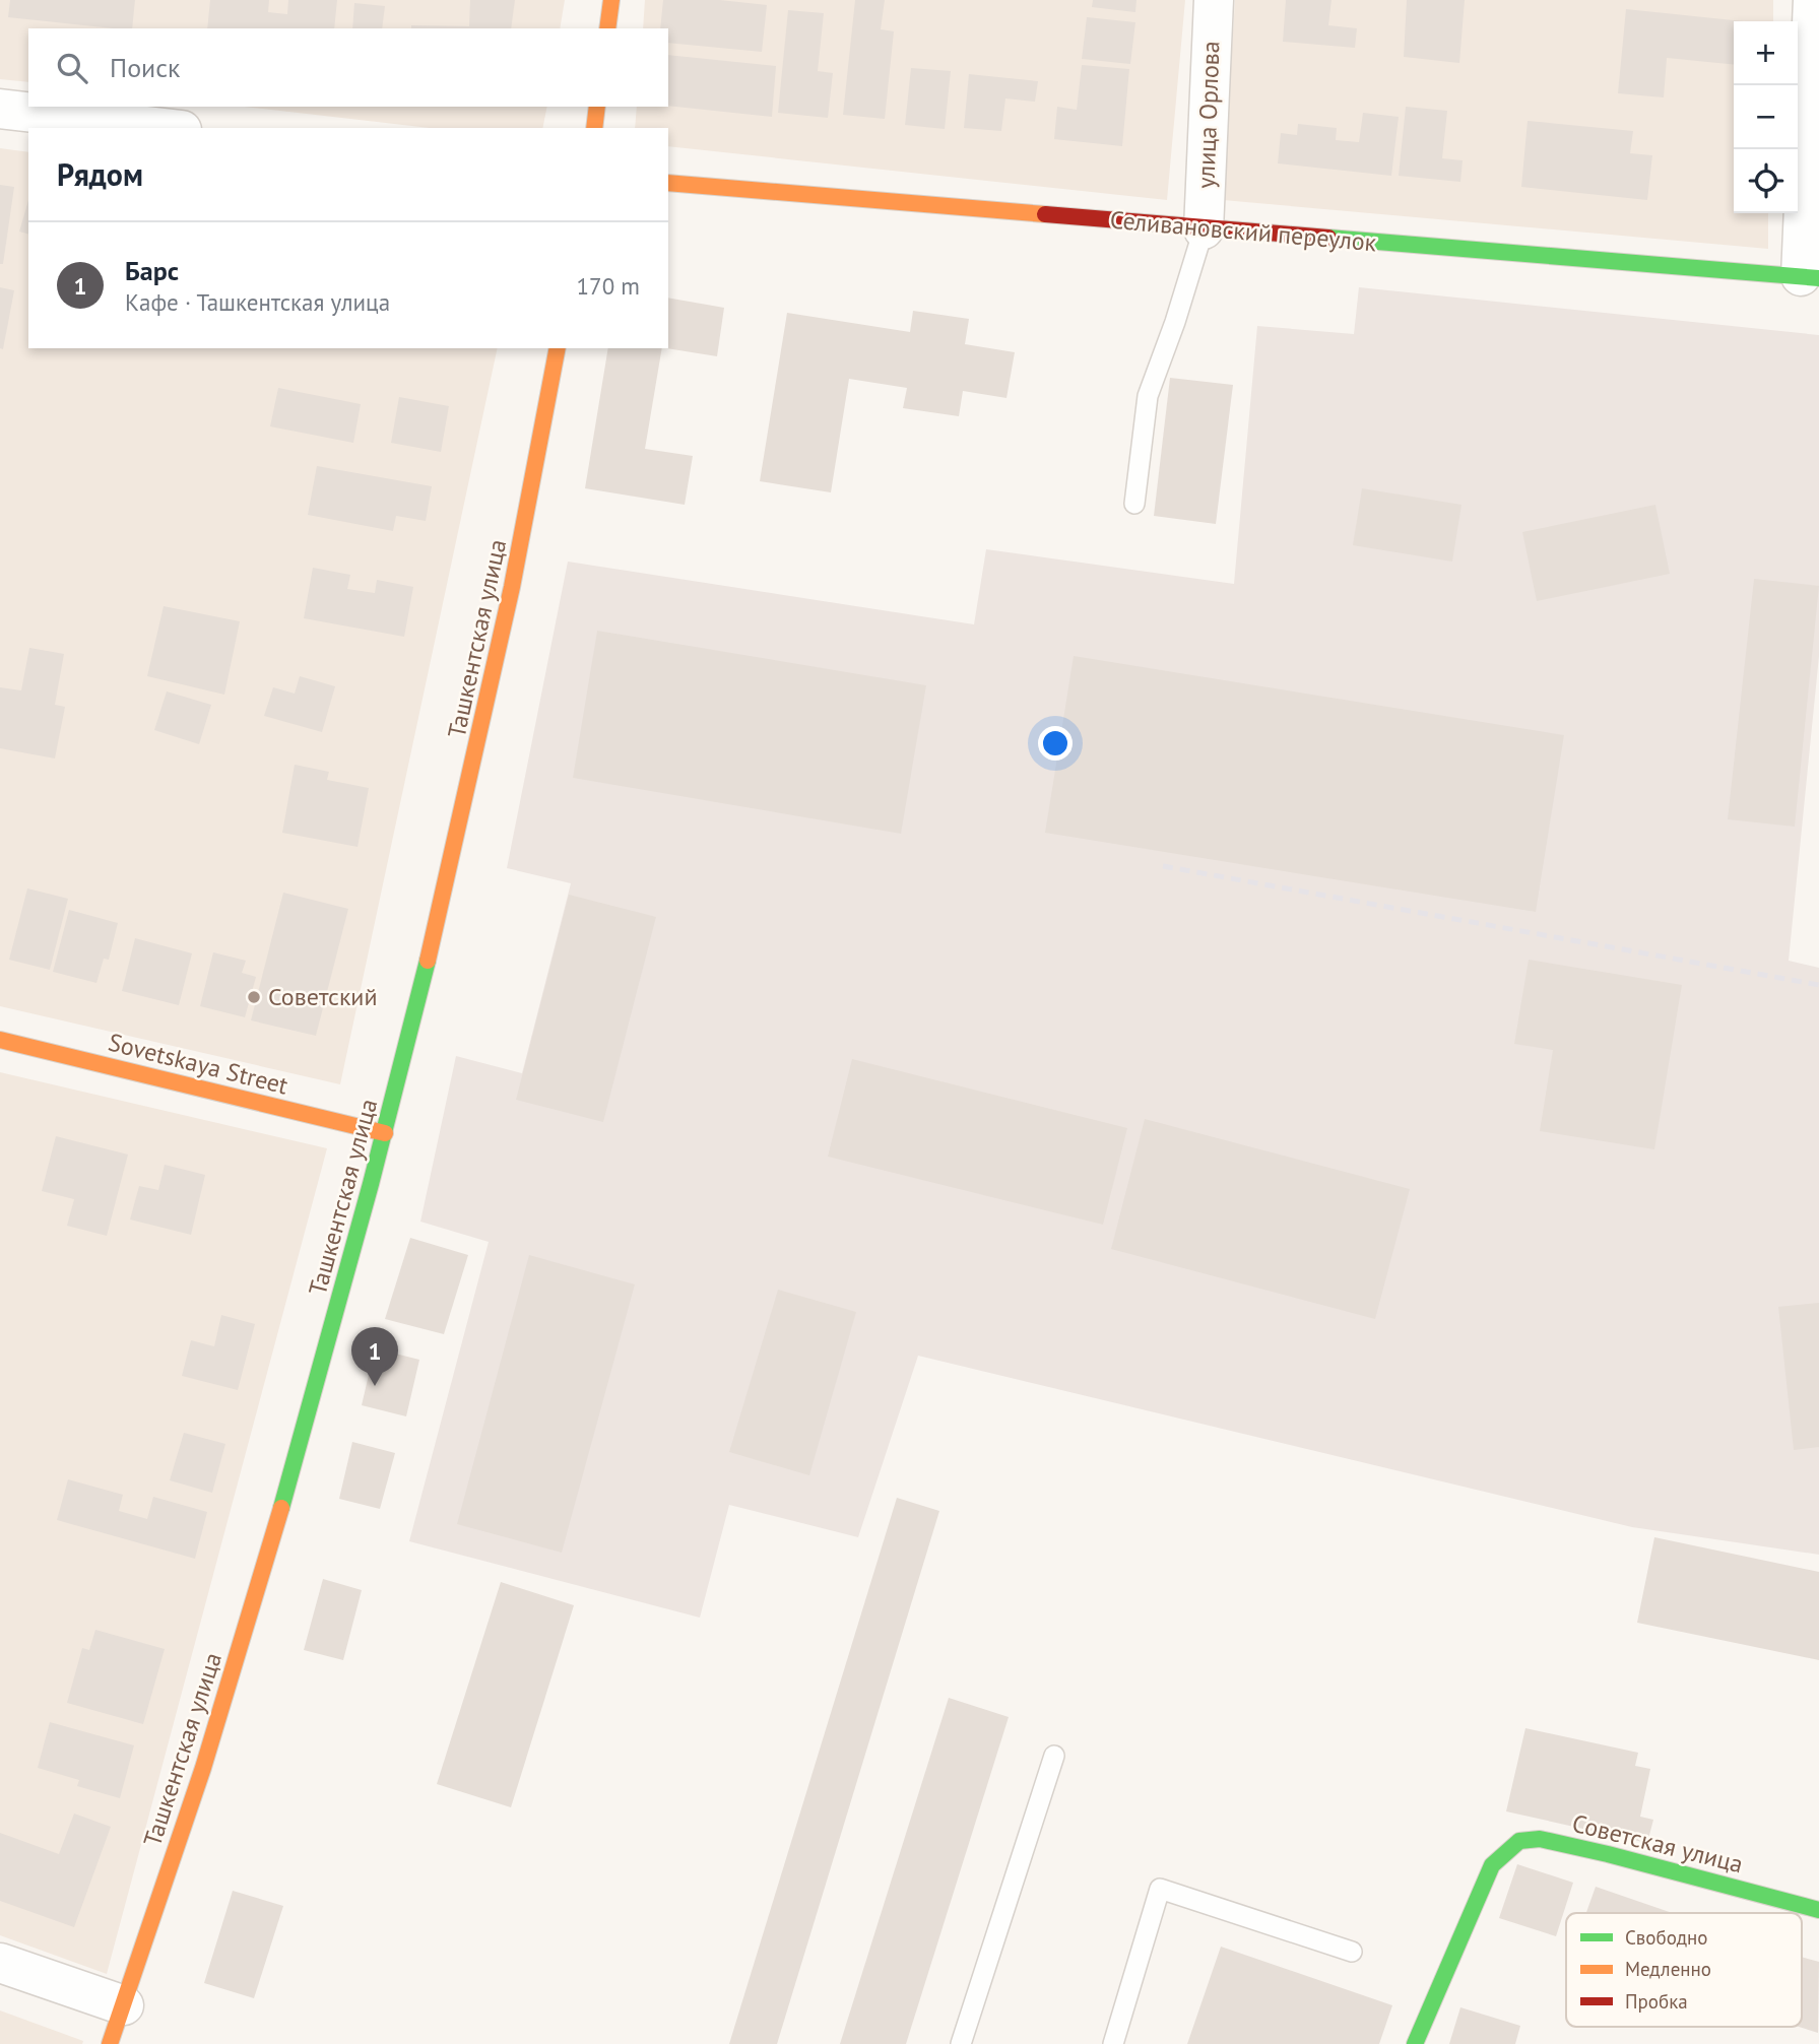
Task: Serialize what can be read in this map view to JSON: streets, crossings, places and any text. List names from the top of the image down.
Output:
{
  "streets": {
    "street": [
      "улица Орлова",
      "Селивановский переулок",
      "Ташкентская улица",
      "Sovetskaya Street",
      "Советская улица"
    ]
  },
  "crossings": [
    ["улица Орлова", "Селивановский переулок"],
    ["Ташкентская улица", "Sovetskaya Street"]
  ],
  "places": ["Советский"],
  "legend": ["Свободно", "Медленно", "Пробка"],
  "page": {
    "map_buttons": ["+", "−"],
    "search": "Поиск",
    "heading": "Рядом",
    "list": [
      {
        "mark": "1",
        "name": "Барс",
        "note": "Кафе · Ташкентская улица",
        "value": "170 m"
      }
    ],
    "pins": "1"
  }
}
